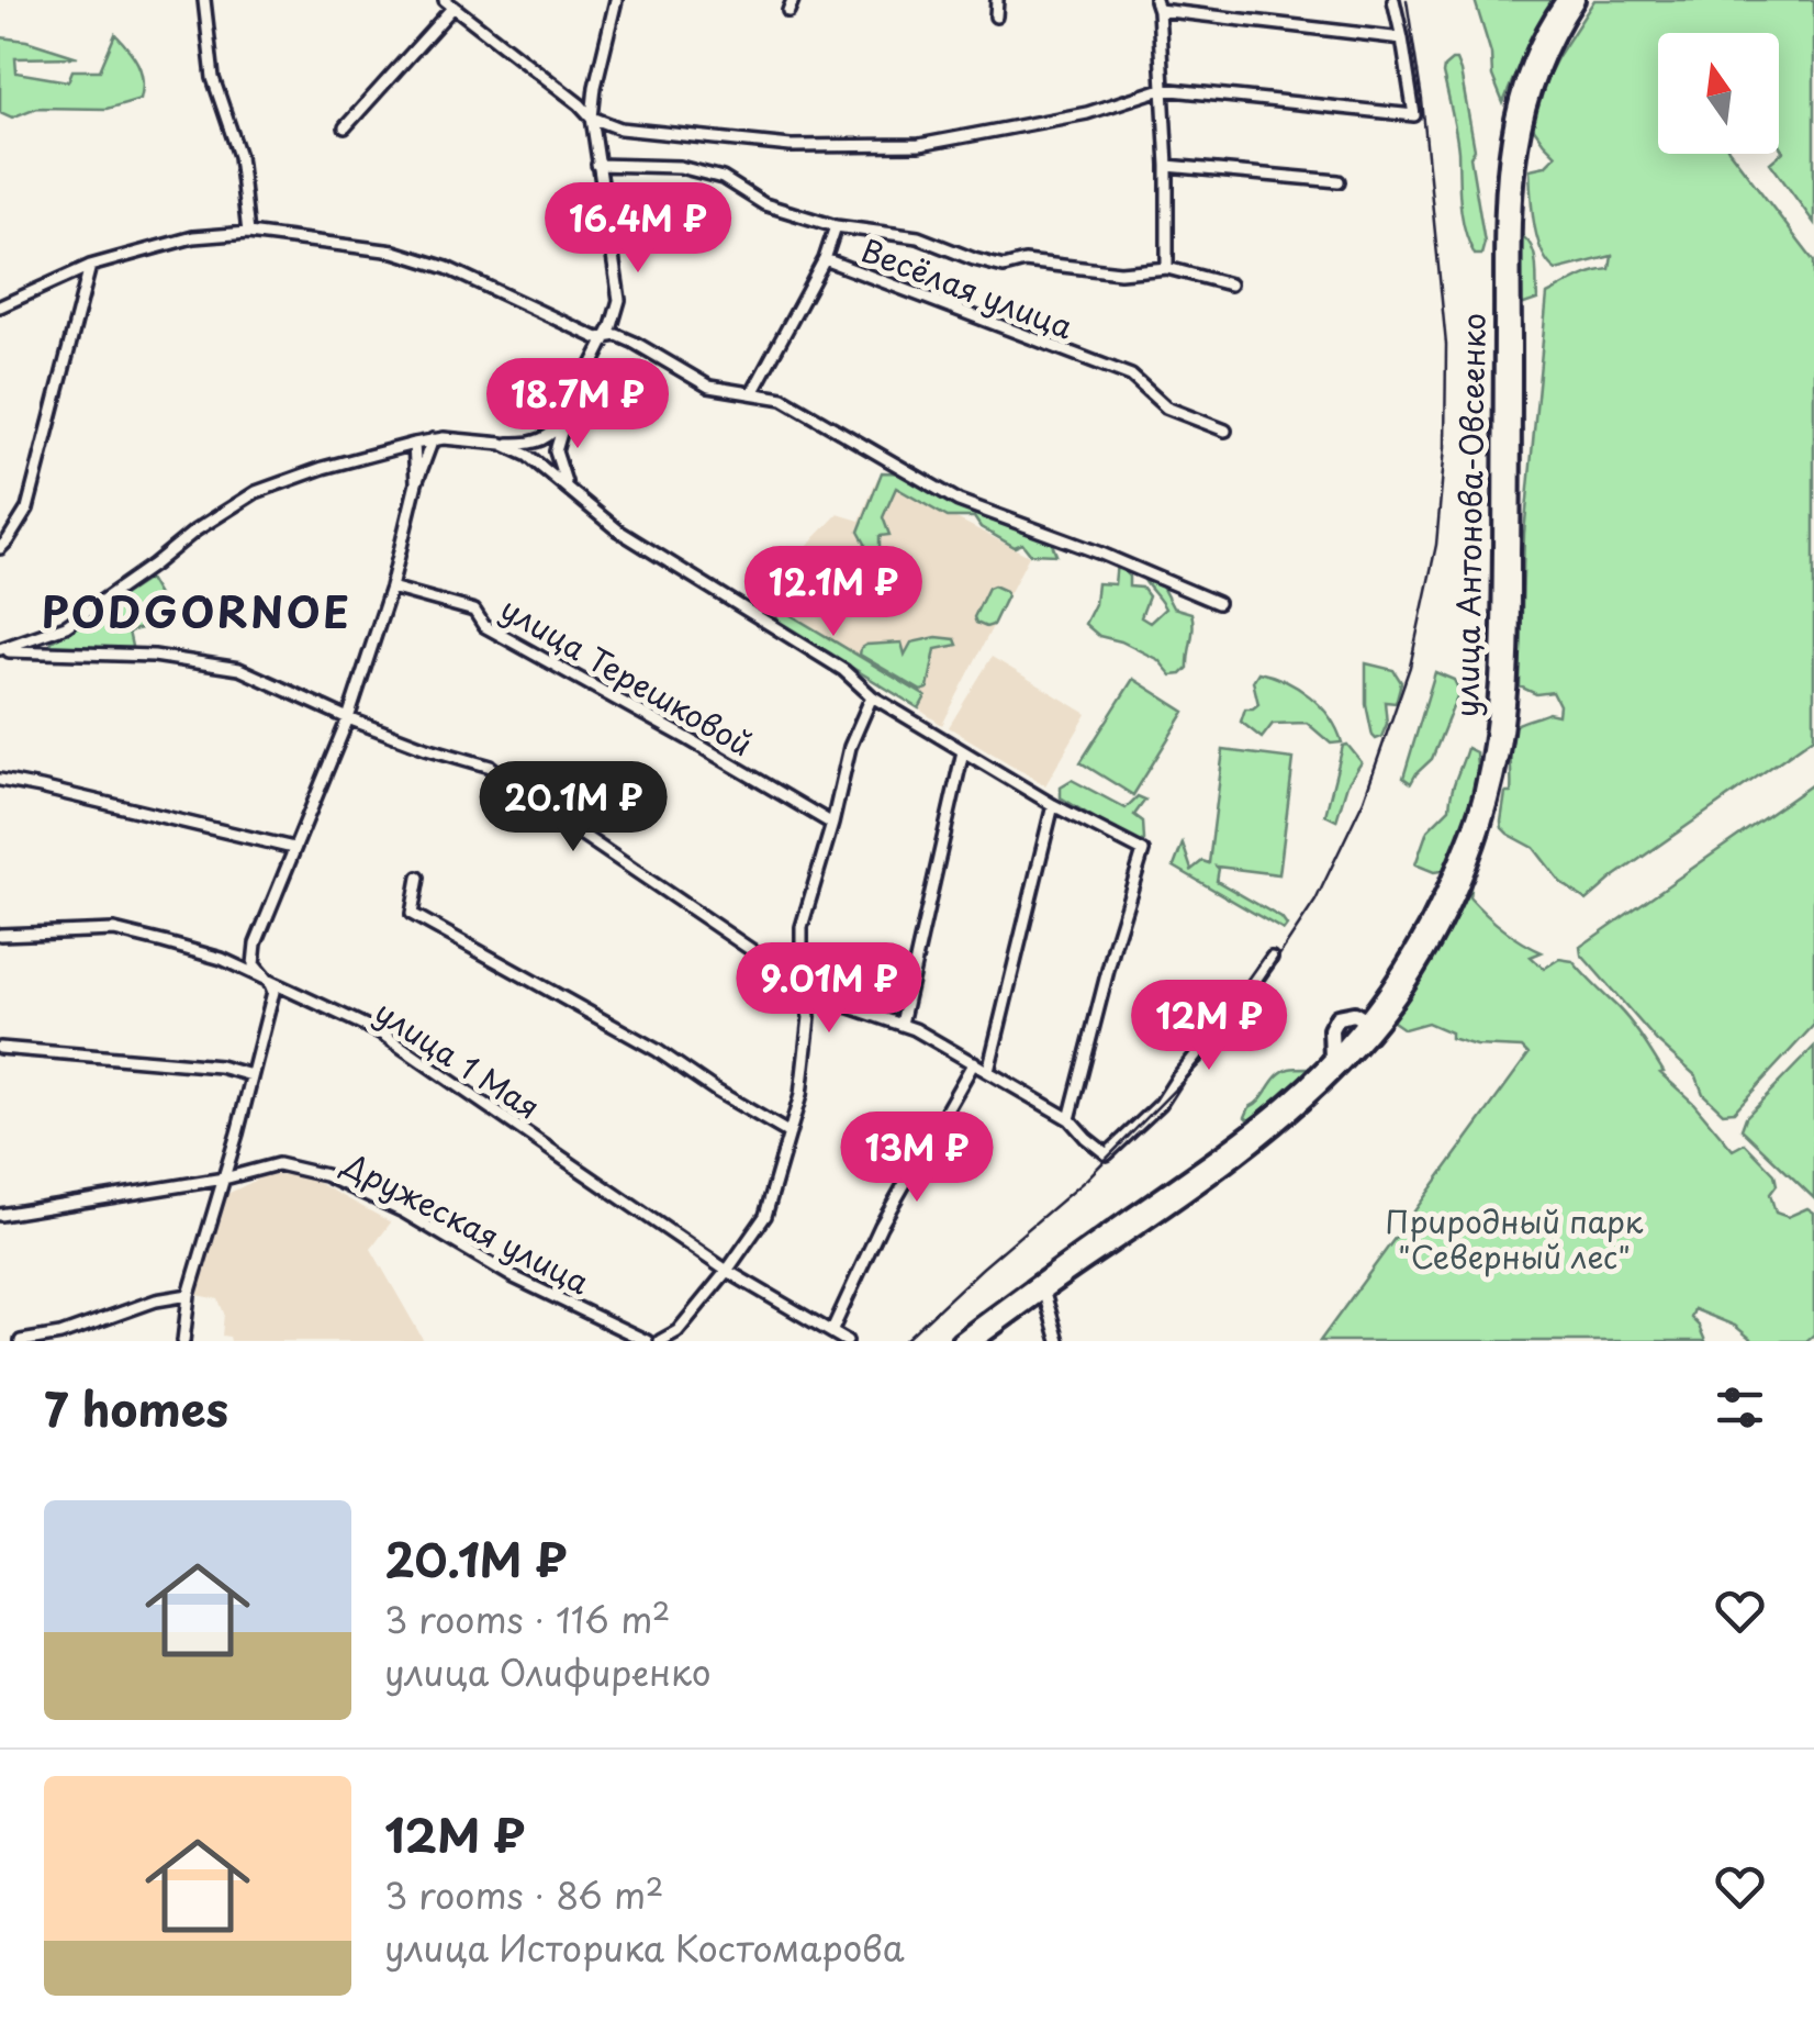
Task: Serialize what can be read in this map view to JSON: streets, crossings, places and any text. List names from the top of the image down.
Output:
{
  "streets": {
    "highway": ["улица Антонова-Овсеенко"],
    "street": [
      "Весёлая улица",
      "улица Терешковой",
      "улица 1 Мая",
      "Дружеская улица"
    ]
  },
  "districts": ["PODGORNOE"],
  "parks": ["Природный парк \"Северный лес\""],
  "north": "top",
  "page": {
    "price": [
      "16.4M ₽",
      "18.7M ₽",
      "12.1M ₽",
      "20.1M ₽",
      "9.01M ₽",
      "12M ₽",
      "13M ₽"
    ],
    "heading": "7 homes",
    "list": [
      {
        "name": "20.1M ₽",
        "note": "3 rooms · 116 m² · улица Олифиренко"
      },
      {
        "name": "12M ₽",
        "note": "3 rooms · 86 m² · улица Историка Костомарова"
      }
    ]
  }
}
